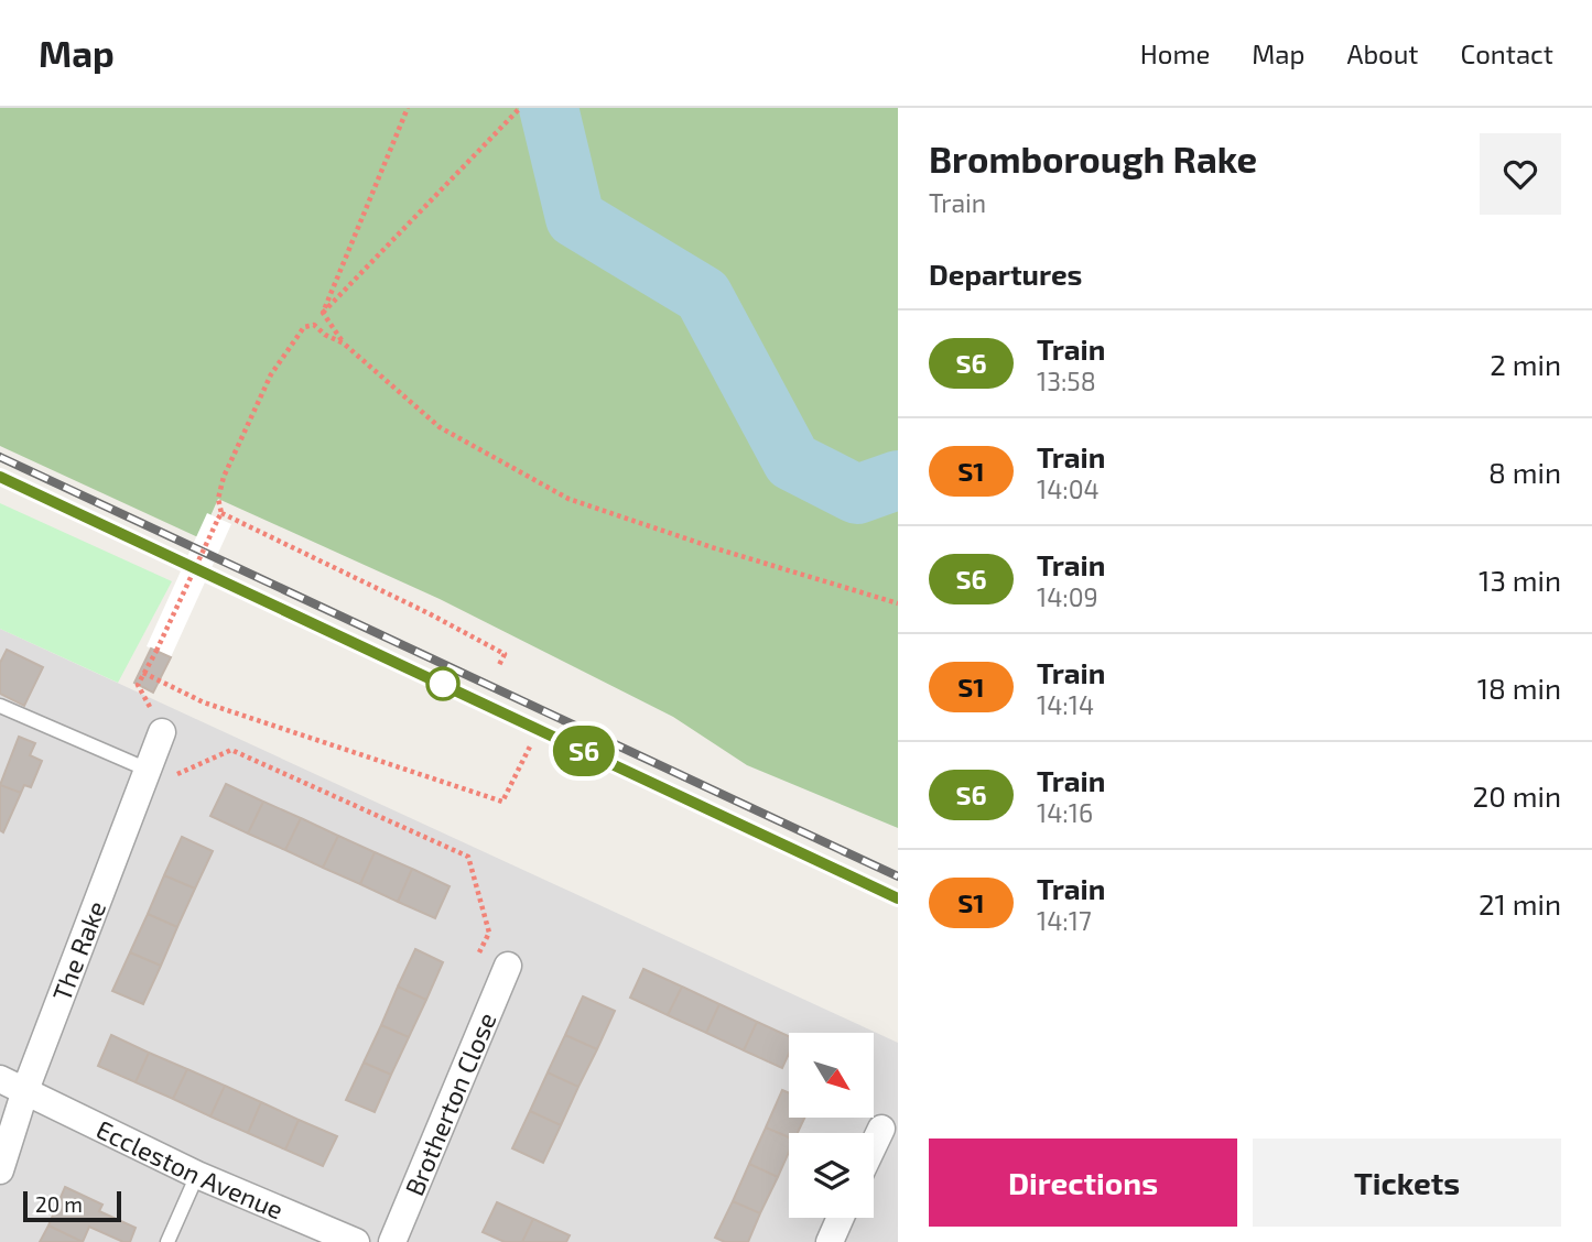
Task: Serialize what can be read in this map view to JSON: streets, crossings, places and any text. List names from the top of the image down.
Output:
{
  "streets": {
    "street": ["The Rake", "Brotherton Close", "Eccleston Avenue"]
  },
  "crossings": [
    ["The Rake", "Eccleston Avenue"]
  ],
  "scale_bar": "20 m",
  "north": "bottom right",
  "page": {
    "header": "Map",
    "nav": [
      "Home",
      "Map",
      "About",
      "Contact"
    ],
    "on_map": "S6",
    "heading": [
      ["Bromborough Rake", "Train"],
      "Departures"
    ],
    "list": [
      {
        "mark": "S6",
        "name": "Train",
        "note": "13:58",
        "value": "2 min"
      },
      {
        "mark": "S1",
        "name": "Train",
        "note": "14:04",
        "value": "8 min"
      },
      {
        "mark": "S6",
        "name": "Train",
        "note": "14:09",
        "value": "13 min"
      },
      {
        "mark": "S1",
        "name": "Train",
        "note": "14:14",
        "value": "18 min"
      },
      {
        "mark": "S6",
        "name": "Train",
        "note": "14:16",
        "value": "20 min"
      },
      {
        "mark": "S1",
        "name": "Train",
        "note": "14:17",
        "value": "21 min"
      }
    ],
    "buttons": ["Directions", "Tickets"],
    "scale": "20 m"
  }
}
